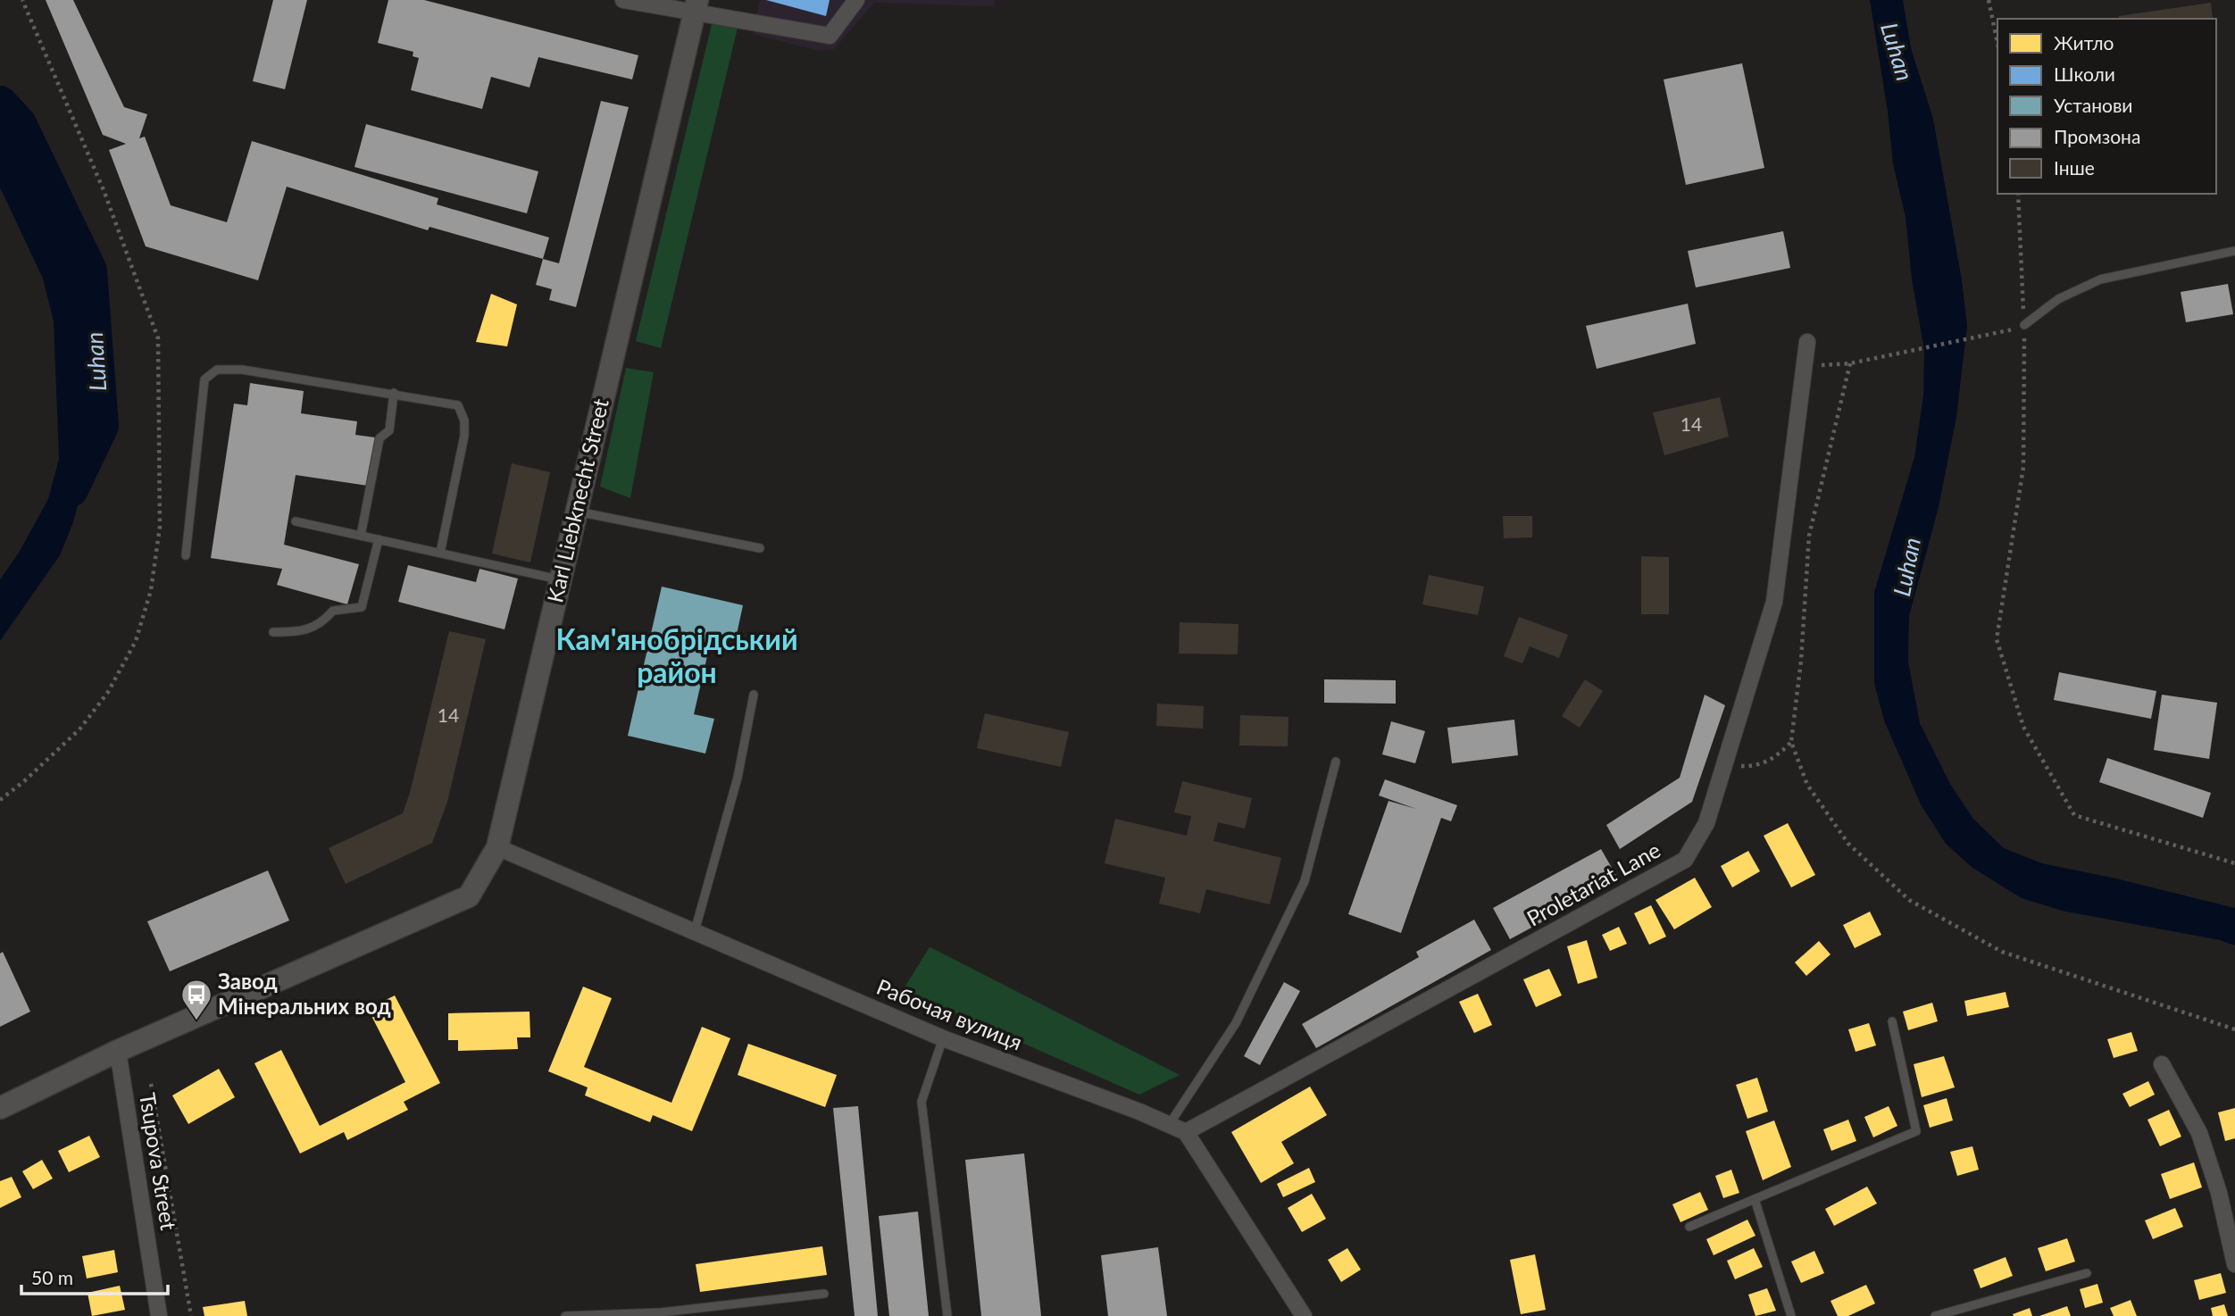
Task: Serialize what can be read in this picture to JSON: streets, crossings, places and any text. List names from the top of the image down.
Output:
{
  "streets": {
    "street": [
      "Karl Liebknecht Street",
      "Proletariat Lane",
      "Рабочая вулиця",
      "Tsupova Street"
    ]
  },
  "crossings": [
    ["Karl Liebknecht Street", "Рабочая вулиця"],
    ["Karl Liebknecht Street", "Tsupova Street"],
    ["Proletariat Lane", "Рабочая вулиця"]
  ],
  "districts": ["Кам'янобрідський район"],
  "water": ["Luhan"],
  "places": {
    "bus stop": ["Завод Мінеральних вод"]
  },
  "house_numbers": ["14", "14"],
  "legend": [
    "Житло",
    "Школи",
    "Установи",
    "Промзона",
    "Інше"
  ],
  "scale_bar": "50 m"
}
